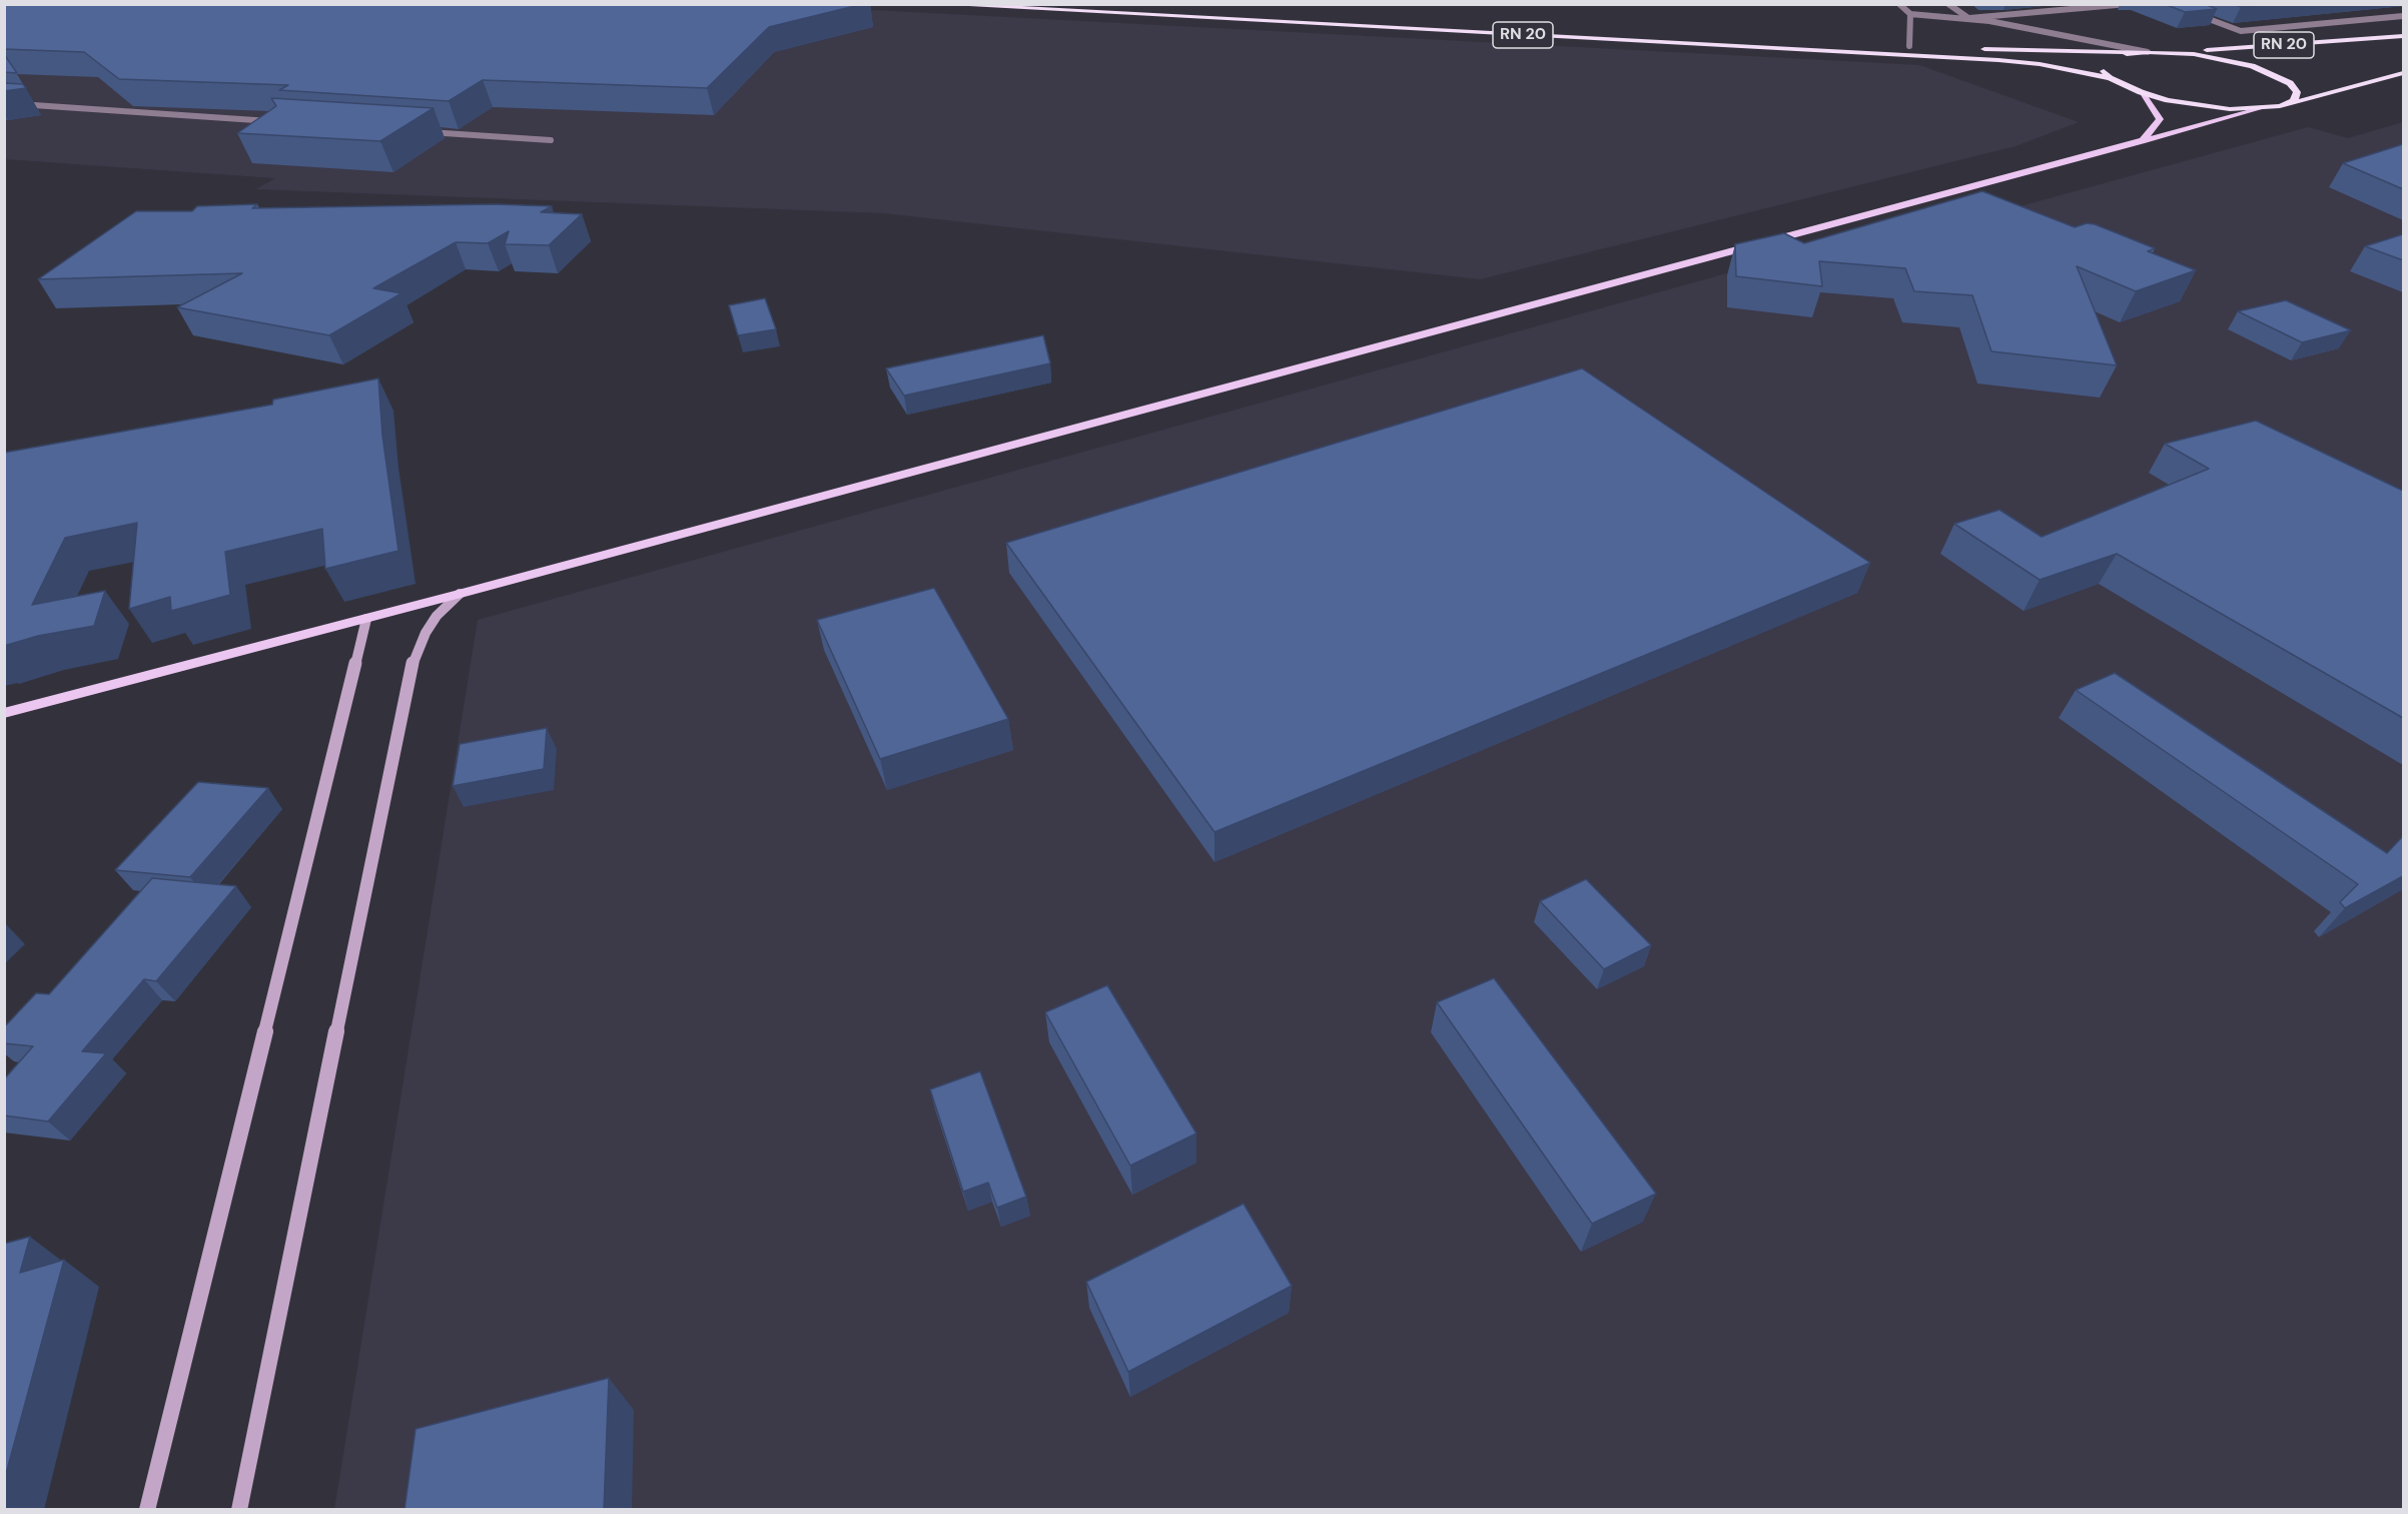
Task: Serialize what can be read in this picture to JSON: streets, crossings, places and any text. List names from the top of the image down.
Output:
{
  "streets": {
    "highway": ["RN 20"]
  }
}
